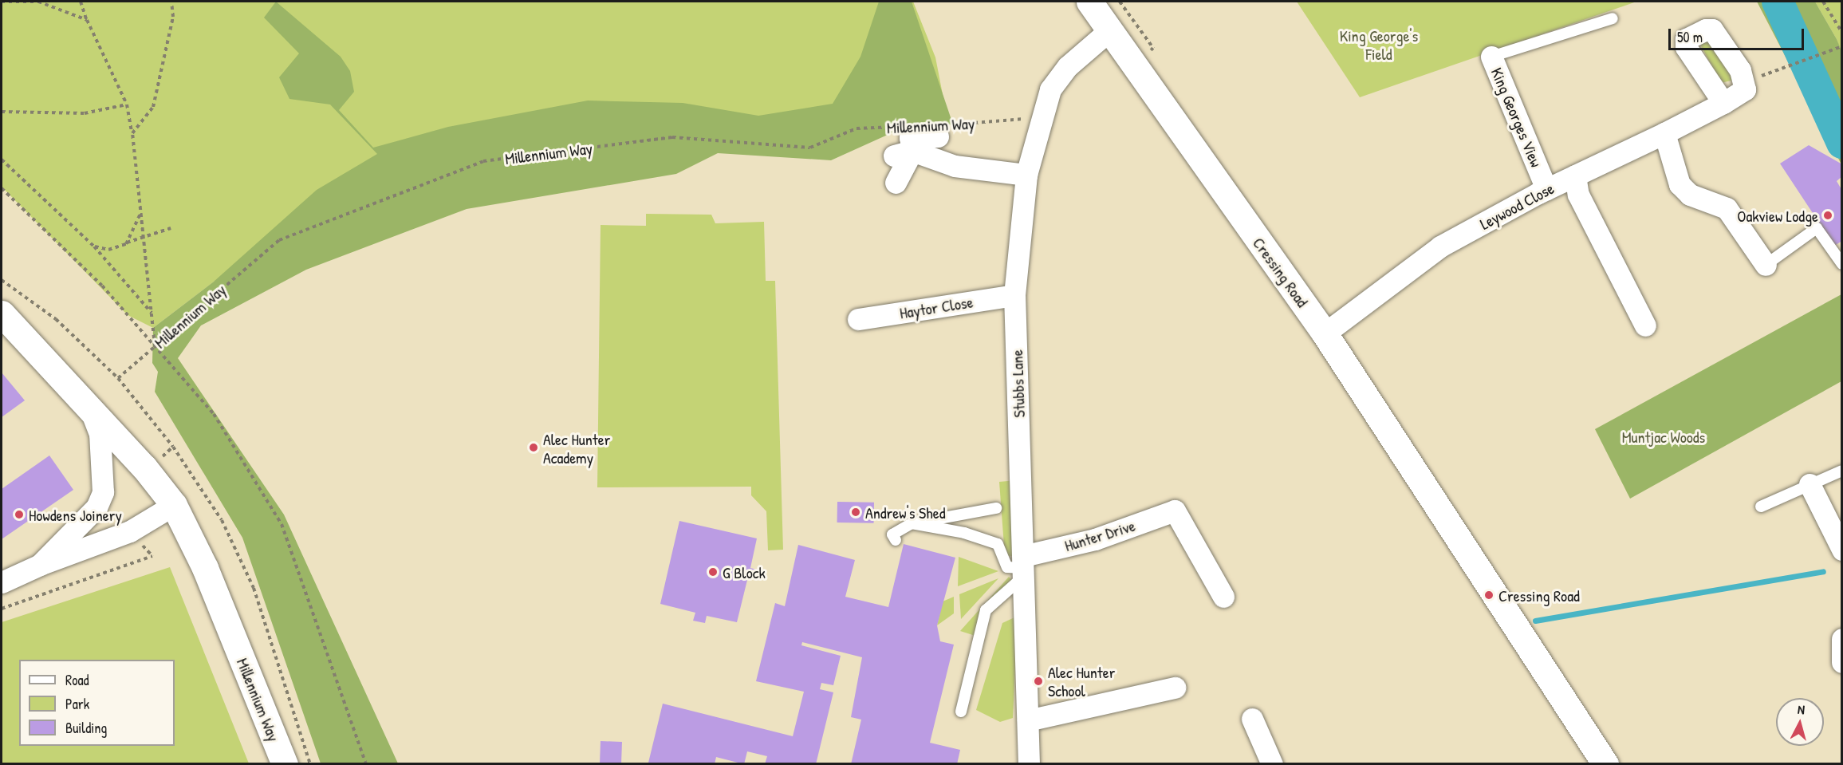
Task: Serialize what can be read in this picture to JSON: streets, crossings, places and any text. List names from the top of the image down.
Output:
{
  "streets": {
    "street": [
      "King Georges View",
      "Millennium Way",
      "Leywood Close",
      "Cressing Road",
      "Haytor Close",
      "Stubbs Lane",
      "Hunter Drive"
    ]
  },
  "crossings": [
    ["King Georges View", "Leywood Close"],
    ["Millennium Way", "Stubbs Lane"],
    ["Leywood Close", "Cressing Road"],
    ["Cressing Road", "Stubbs Lane"],
    ["Haytor Close", "Stubbs Lane"],
    ["Stubbs Lane", "Hunter Drive"]
  ],
  "parks": ["King George's Field", "Muntjac Woods"],
  "places": [
    "Oakview Lodge",
    "Alec Hunter Academy",
    "Andrew's Shed",
    "Howdens Joinery",
    "G Block",
    "Cressing Road",
    "Alec Hunter School"
  ],
  "legend": ["Road", "Park", "Building"],
  "scale_bar": "50 m",
  "north": "top"
}
